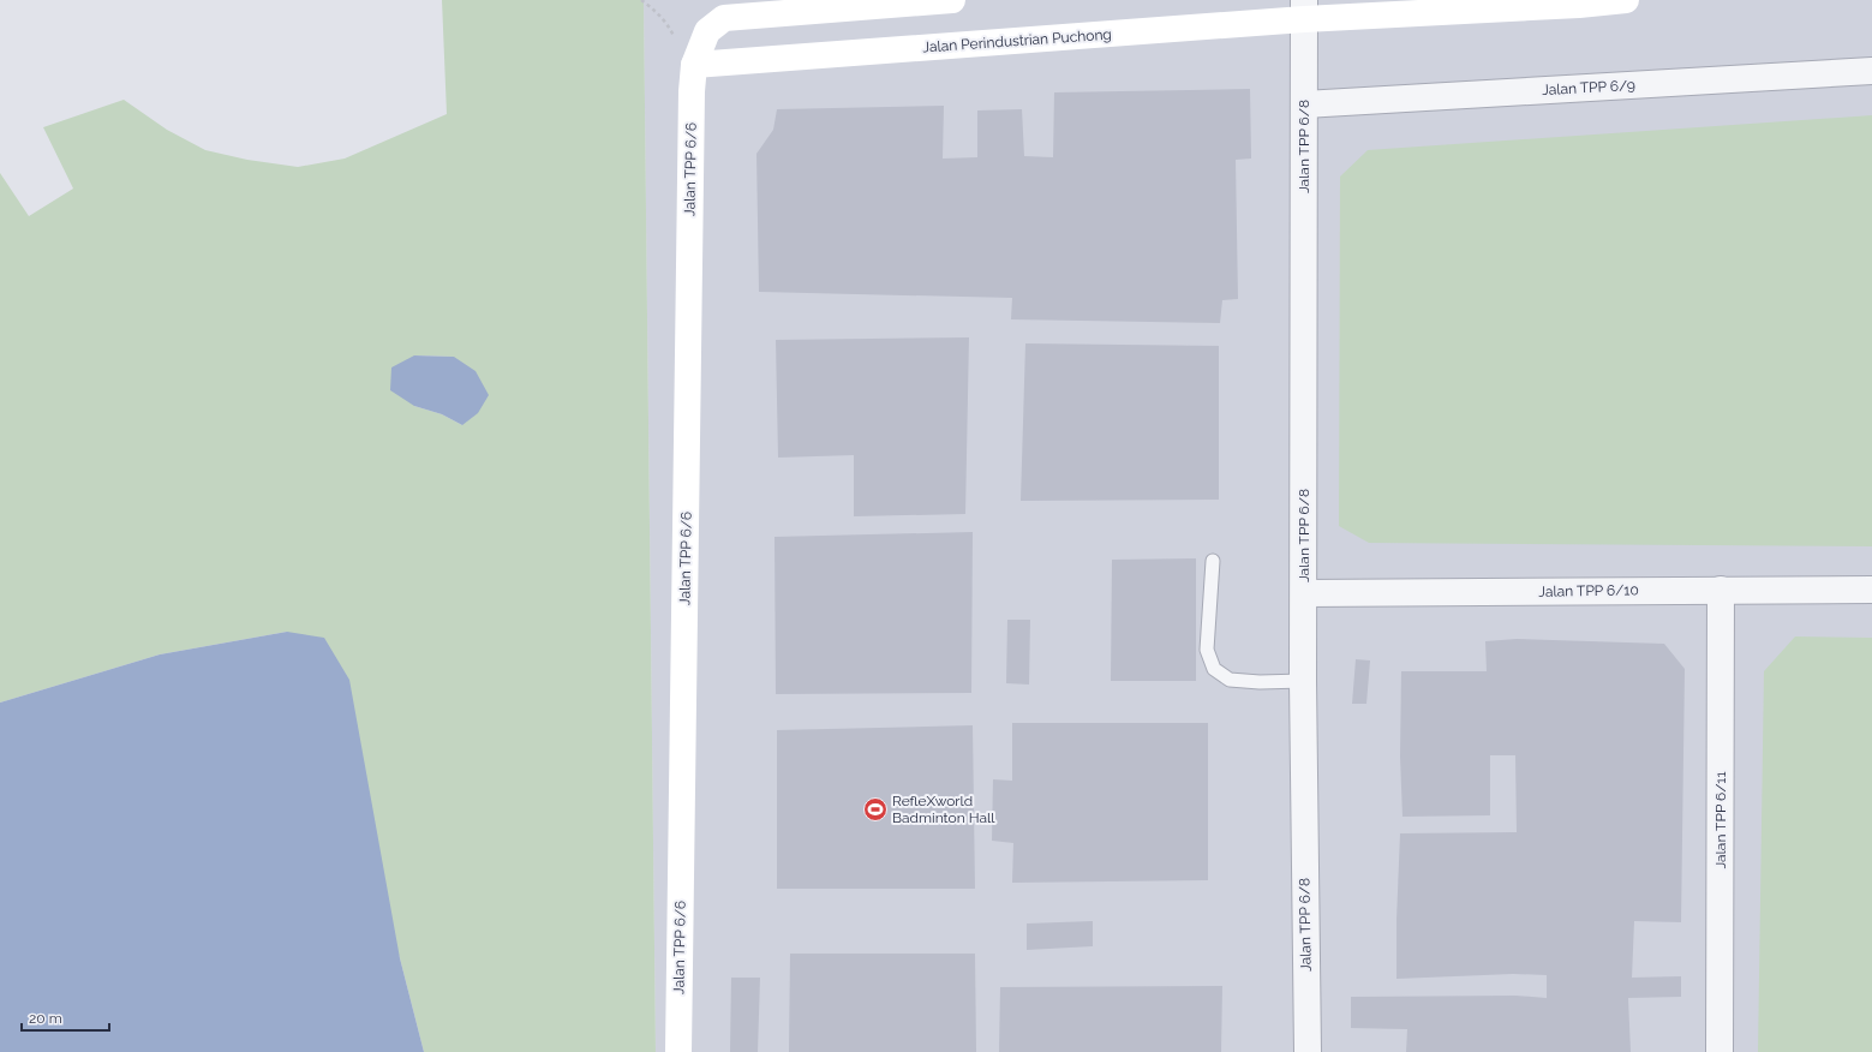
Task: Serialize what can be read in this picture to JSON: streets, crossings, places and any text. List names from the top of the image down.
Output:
{
  "streets": {
    "street": [
      "Jalan Perindustrian Puchong",
      "Jalan TPP 6/9",
      "Jalan TPP 6/8",
      "Jalan TPP 6/6",
      "Jalan TPP 6/10",
      "Jalan TPP 6/11"
    ]
  },
  "crossings": [
    ["Jalan Perindustrian Puchong", "Jalan TPP 6/8"],
    ["Jalan Perindustrian Puchong", "Jalan TPP 6/6"],
    ["Jalan TPP 6/9", "Jalan TPP 6/8"],
    ["Jalan TPP 6/8", "Jalan TPP 6/10"],
    ["Jalan TPP 6/10", "Jalan TPP 6/11"]
  ],
  "places": {
    "sports": ["RefleXworld Badminton Hall"]
  },
  "scale_bar": "20 m"
}
